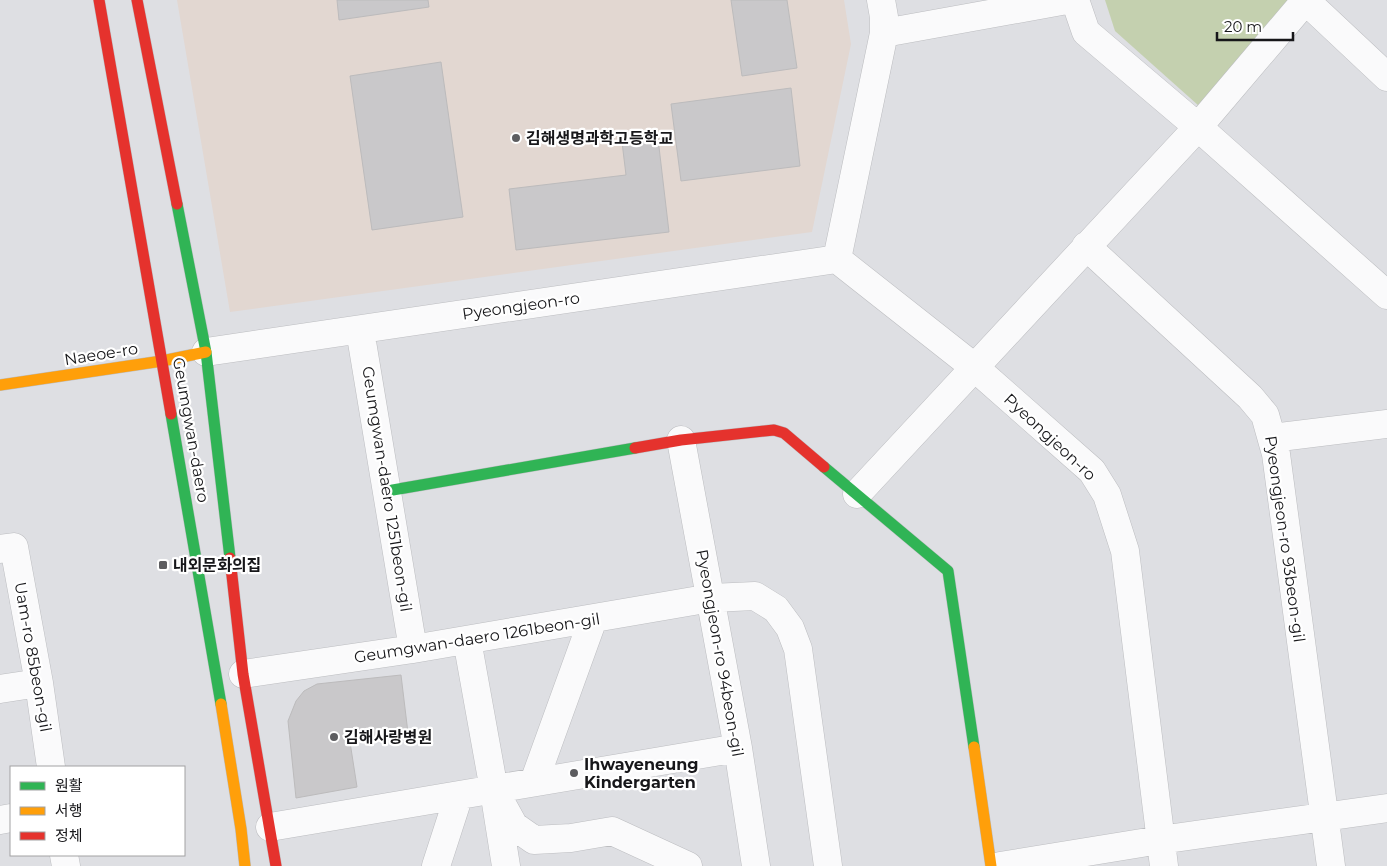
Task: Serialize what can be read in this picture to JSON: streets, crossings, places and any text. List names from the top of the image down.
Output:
{
  "streets": {
    "main road": ["Naeoe-ro", "Geumgwan-daero"],
    "street": [
      "Pyeongjeon-ro",
      "Geumgwan-daero 1251beon-gil",
      "Pyeongjeon-ro 93beon-gil",
      "Geumgwan-daero 1261beon-gil",
      "Pyeongjeon-ro 94beon-gil",
      "Uam-ro 85beon-gil"
    ]
  },
  "crossings": [
    ["Pyeongjeon-ro", "Naeoe-ro"],
    ["Pyeongjeon-ro", "Geumgwan-daero"],
    ["Pyeongjeon-ro", "Geumgwan-daero 1251beon-gil"],
    ["Naeoe-ro", "Geumgwan-daero"],
    ["Geumgwan-daero", "Geumgwan-daero 1261beon-gil"],
    ["Geumgwan-daero 1251beon-gil", "Geumgwan-daero 1261beon-gil"],
    ["Geumgwan-daero 1261beon-gil", "Pyeongjeon-ro 94beon-gil"]
  ],
  "places": {
    "other": ["김해생명과학고등학교", "김해사랑병원", "Ihwayeneung Kindergarten"],
    "transit": ["내외문화의집"]
  },
  "legend": ["원활", "서행", "정체"],
  "scale_bar": "20 m"
}
